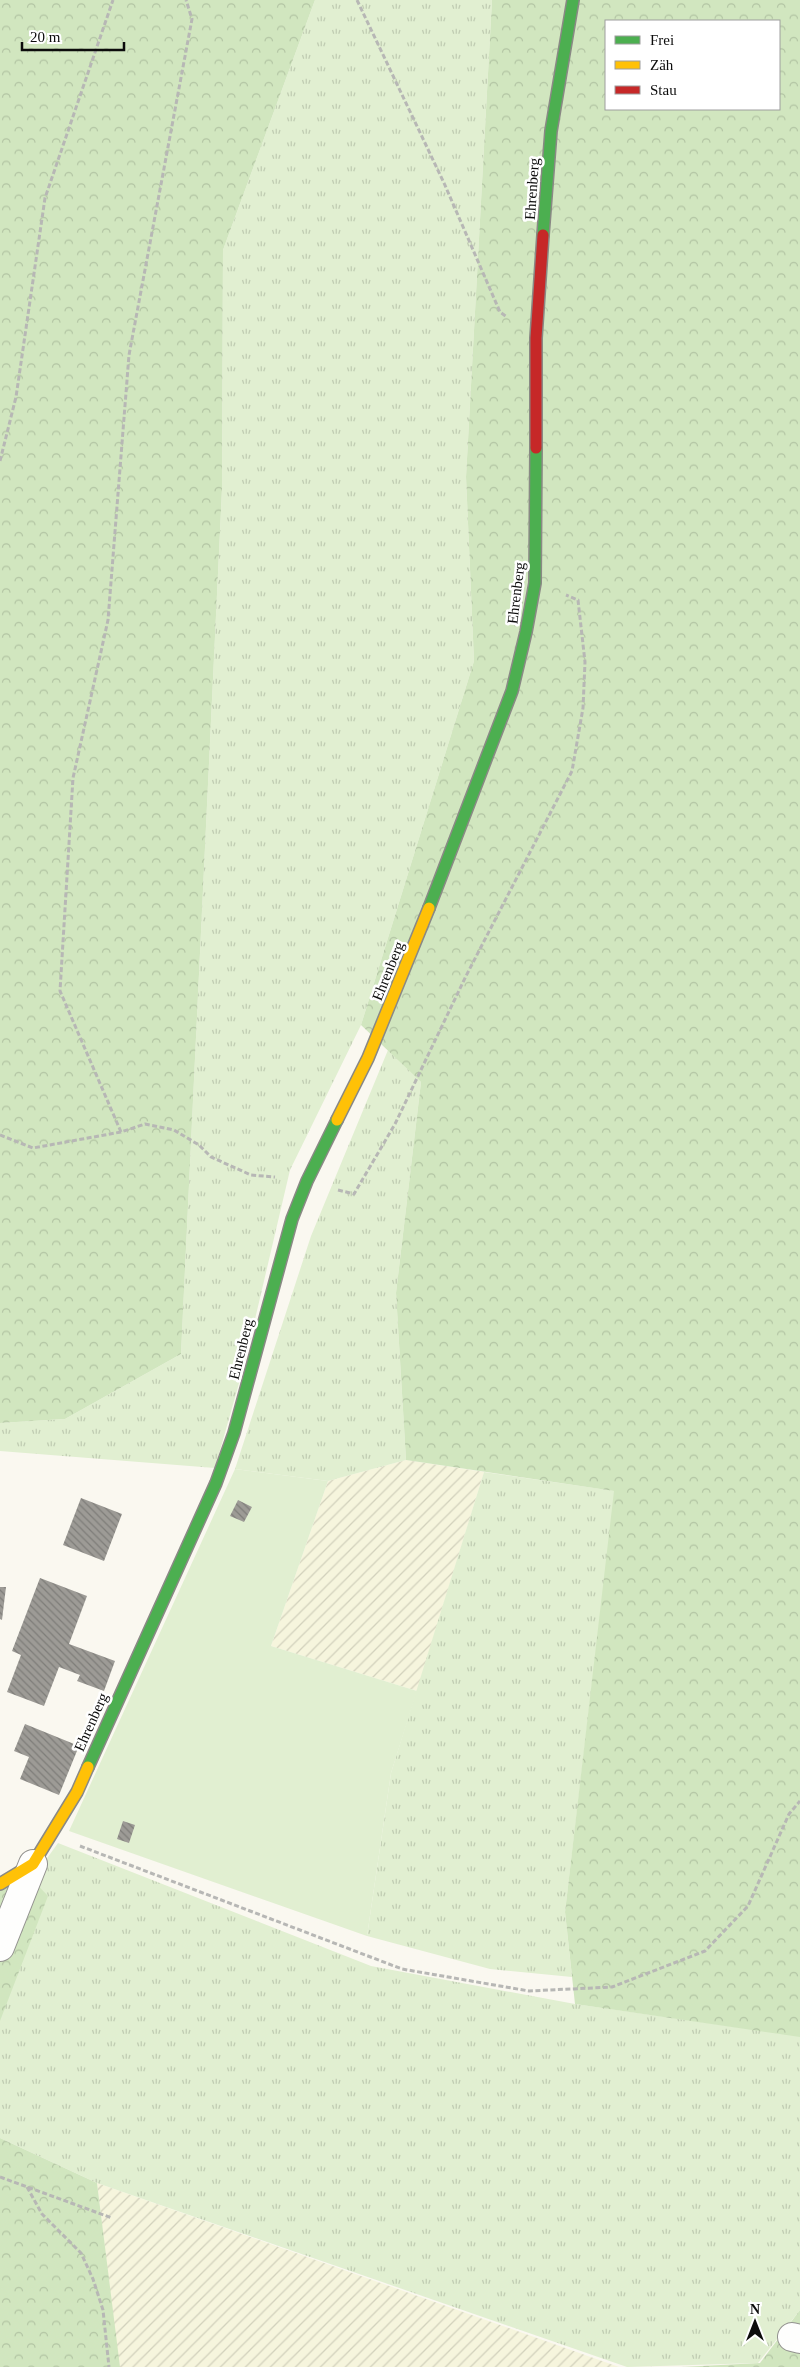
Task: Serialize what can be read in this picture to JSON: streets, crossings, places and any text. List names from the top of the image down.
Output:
{
  "streets": {
    "street": ["Ehrenberg"]
  },
  "legend": ["Frei", "Zäh", "Stau"],
  "scale_bar": "20 m",
  "north": "top"
}
